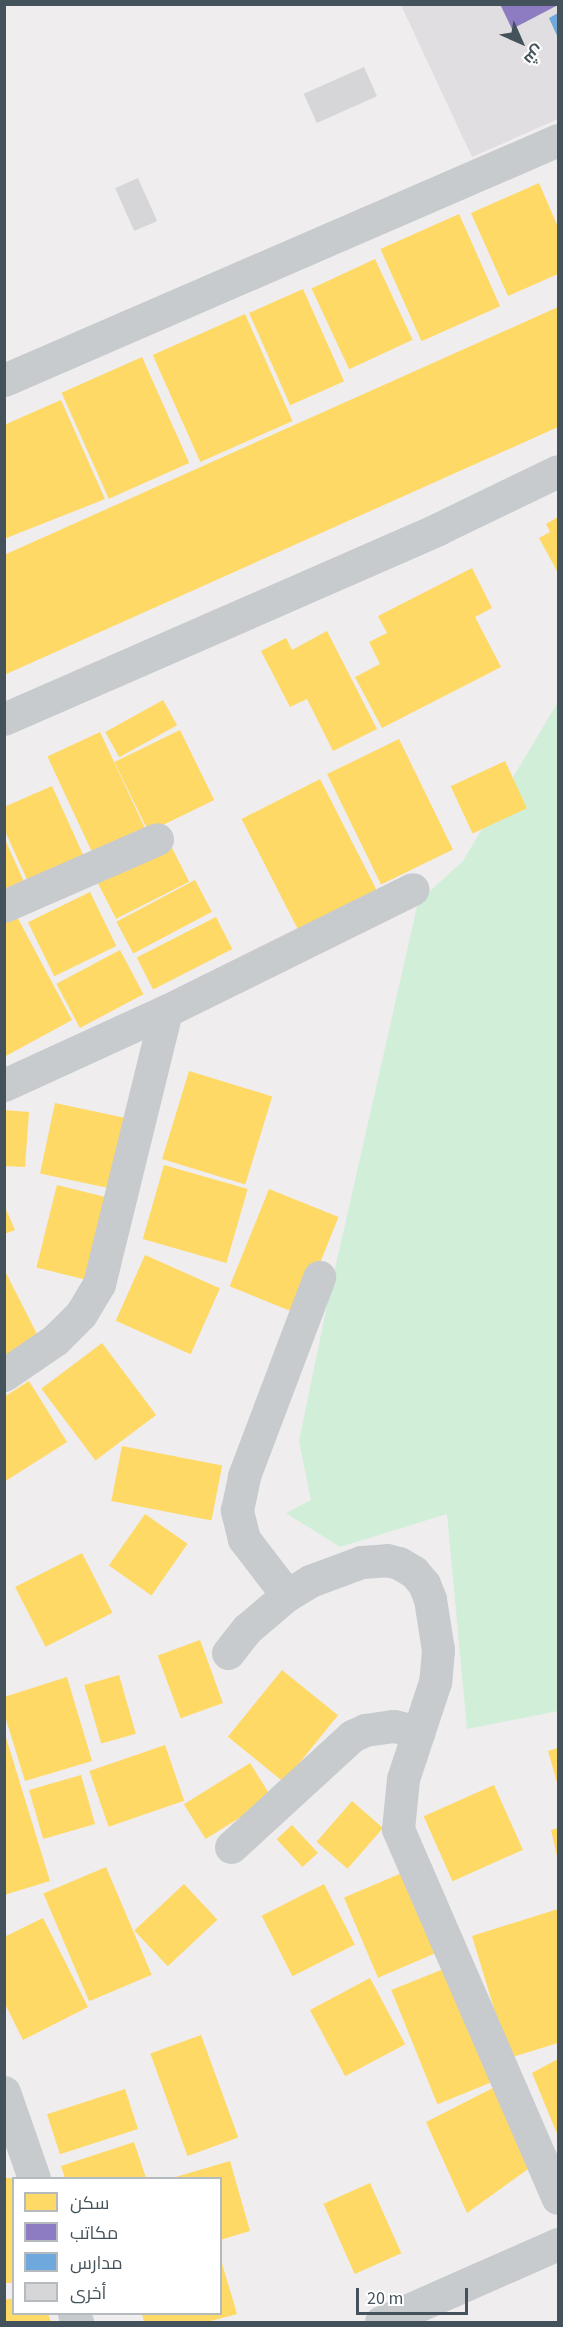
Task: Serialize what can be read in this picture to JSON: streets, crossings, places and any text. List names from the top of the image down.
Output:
{
  "legend": [
    "سكن",
    "مكاتب",
    "مدارس",
    "أخرى"
  ],
  "scale_bar": "20 m",
  "north": "bottom right"
}
